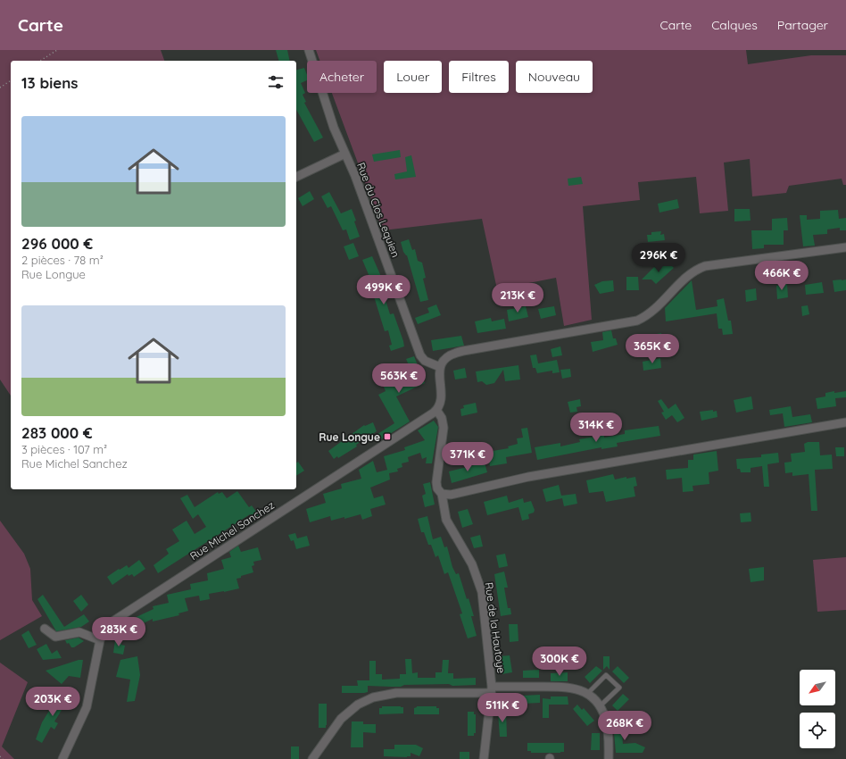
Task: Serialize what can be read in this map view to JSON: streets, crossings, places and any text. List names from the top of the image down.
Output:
{
  "streets": {
    "street": ["Rue du Clos Lequien", "Rue Michel Sanchez", "Rue de la Hautoye"]
  },
  "crossings": [
    ["Rue Michel Sanchez", "Rue de la Hautoye"]
  ],
  "places": {
    "transit": ["Rue Longue"]
  },
  "north": "bottom left",
  "page": {
    "header": "Carte",
    "nav": ["Carte", "Calques", "Partager"],
    "chip": [
      "Acheter",
      "Louer",
      "Filtres",
      "Nouveau"
    ],
    "heading": "13 biens",
    "list": [
      {
        "name": "296 000 €",
        "note": "2 pièces · 78 m² · Rue Longue"
      },
      {
        "name": "283 000 €",
        "note": "3 pièces · 107 m² · Rue Michel Sanchez"
      }
    ],
    "price": [
      "296K €",
      "466K €",
      "499K €",
      "213K €",
      "365K €",
      "563K €",
      "314K €",
      "371K €",
      "283K €",
      "300K €",
      "203K €",
      "511K €",
      "268K €"
    ]
  }
}
